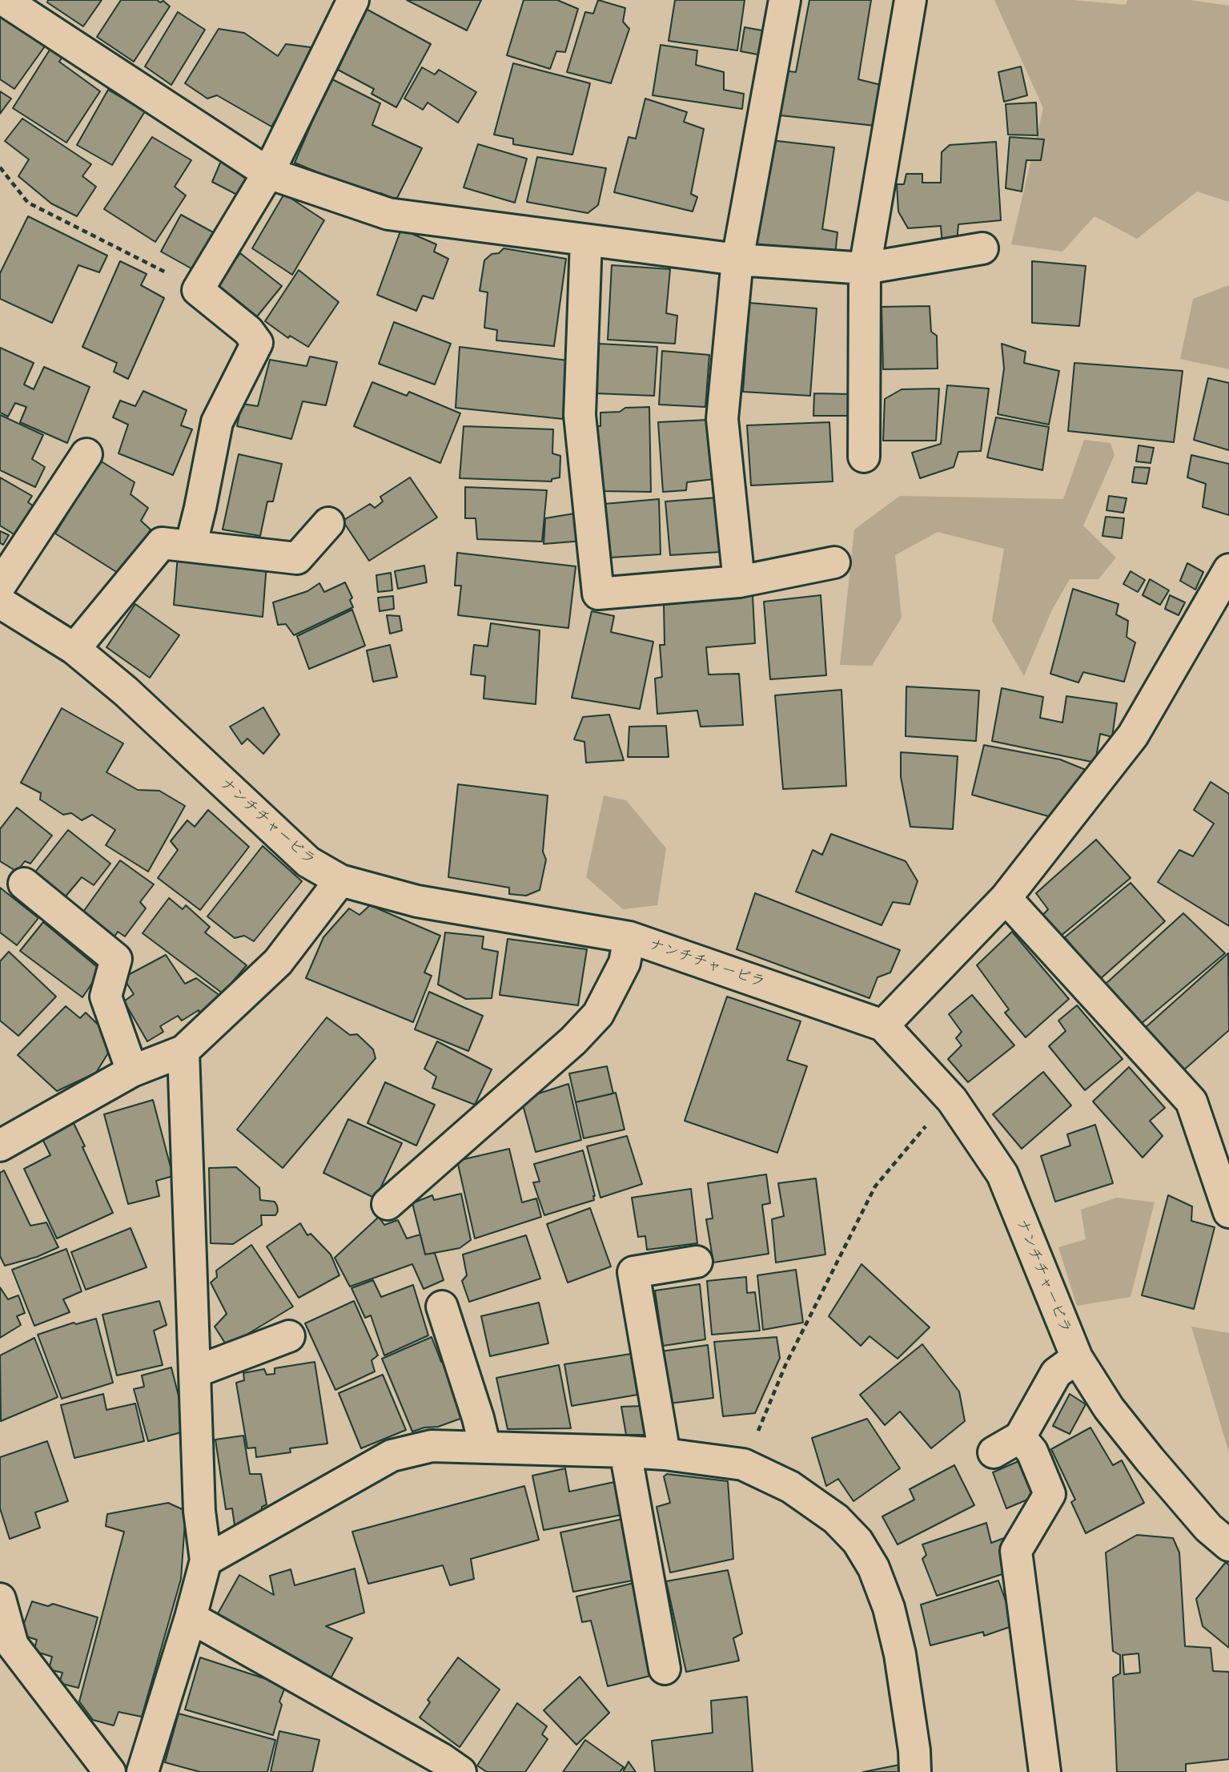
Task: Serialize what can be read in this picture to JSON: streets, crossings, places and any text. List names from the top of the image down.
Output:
{
  "streets": {
    "street": ["ナンチチャービラ"]
  }
}
